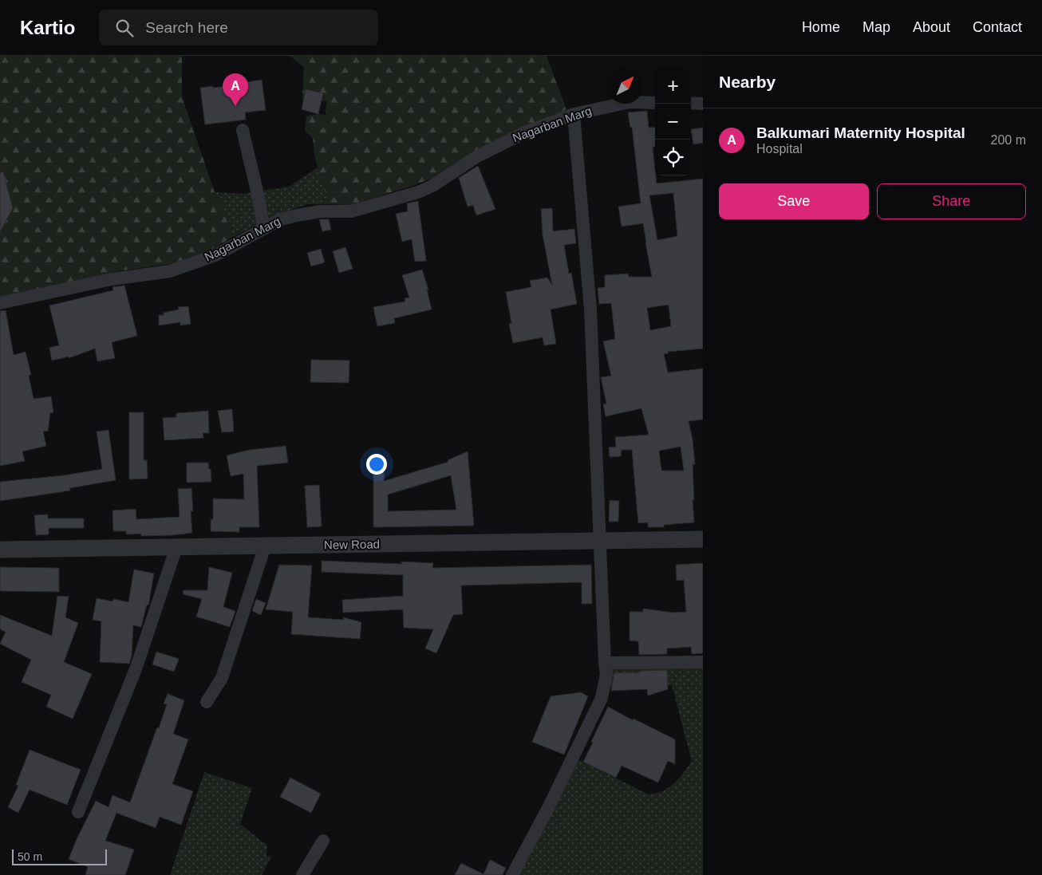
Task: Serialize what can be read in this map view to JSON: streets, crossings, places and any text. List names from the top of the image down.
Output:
{
  "streets": {
    "street": ["Nagarban Marg", "New Road"]
  },
  "scale_bar": "50 m",
  "north": "top right",
  "page": {
    "header": "Kartio",
    "search": "Search here",
    "nav": [
      "Home",
      "Map",
      "About",
      "Contact"
    ],
    "heading": "Nearby",
    "map_buttons": ["+", "−"],
    "pins": "A",
    "list": [
      {
        "mark": "A",
        "name": "Balkumari Maternity Hospital",
        "note": "Hospital",
        "value": "200 m"
      }
    ],
    "buttons": ["Save", "Share"],
    "scale": "50 m"
  }
}
